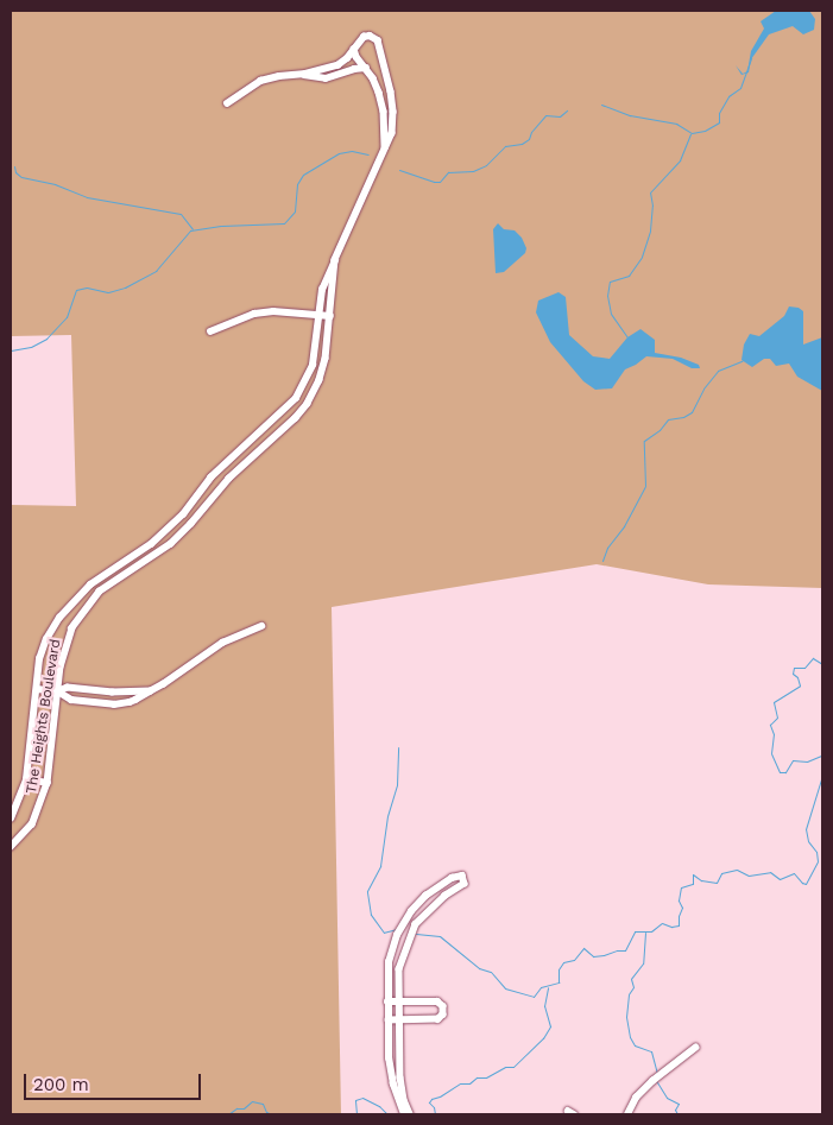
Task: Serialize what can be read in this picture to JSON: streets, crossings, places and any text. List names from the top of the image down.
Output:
{
  "streets": {
    "street": ["The Heights Boulevard"]
  },
  "scale_bar": "200 m"
}
